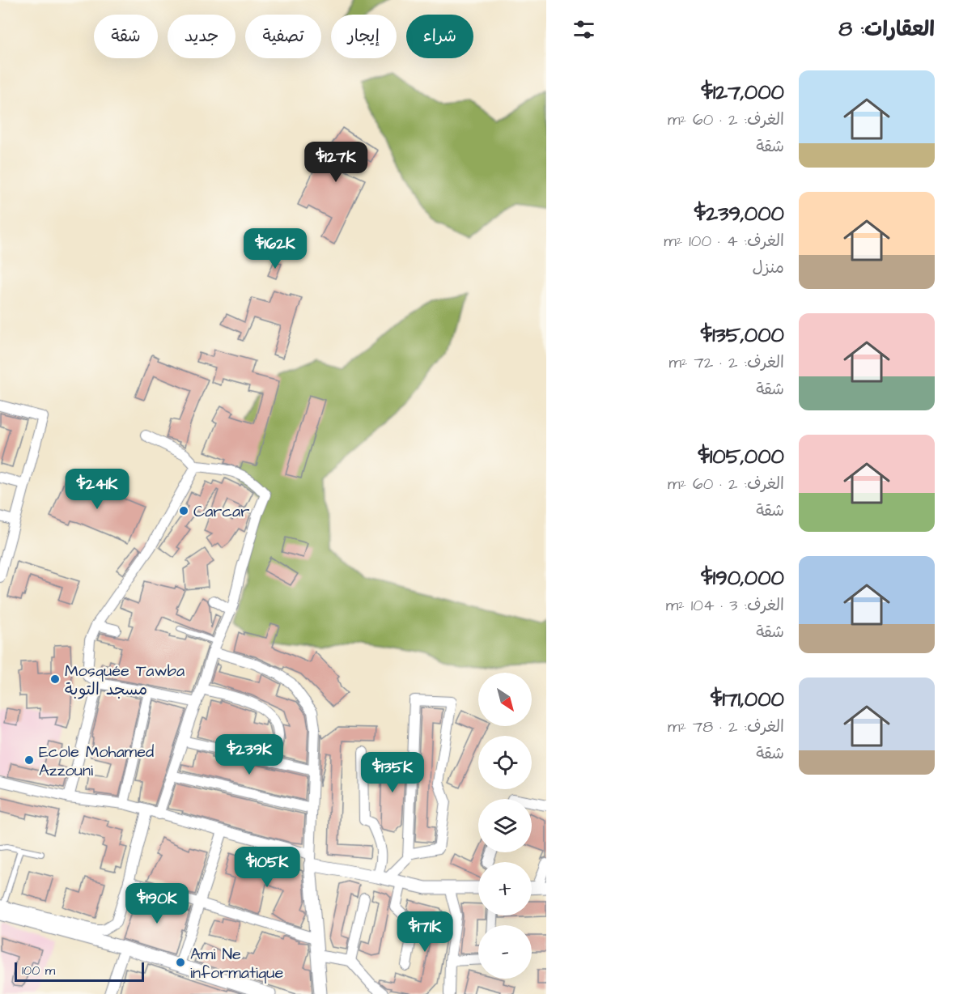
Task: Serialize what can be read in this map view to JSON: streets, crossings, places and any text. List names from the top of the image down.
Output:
{
  "places": [
    "Carcar",
    "Mosquée Tawba مسجد التوبة",
    "Ecole Mohamed Azzouni",
    "Ami Ne informatique"
  ],
  "scale_bar": "100 m",
  "north": "bottom right",
  "page": {
    "heading": "العقارات: 8",
    "chip": [
      "شراء",
      "إيجار",
      "تصفية",
      "جديد",
      "شقة"
    ],
    "list": [
      {
        "name": "$127,000",
        "note": "الغرف: 2 · 60 m² · شقة"
      },
      {
        "name": "$239,000",
        "note": "الغرف: 4 · 100 m² · منزل"
      },
      {
        "name": "$135,000",
        "note": "الغرف: 2 · 72 m² · شقة"
      },
      {
        "name": "$105,000",
        "note": "الغرف: 2 · 60 m² · شقة"
      },
      {
        "name": "$190,000",
        "note": "الغرف: 3 · 104 m² · شقة"
      },
      {
        "name": "$171,000",
        "note": "الغرف: 2 · 78 m² · شقة"
      }
    ],
    "price": [
      "$127K",
      "$162K",
      "$241K",
      "$239K",
      "$135K",
      "$105K",
      "$190K",
      "$171K"
    ],
    "map_buttons": ["+", "−"],
    "scale": "100 m"
  }
}
